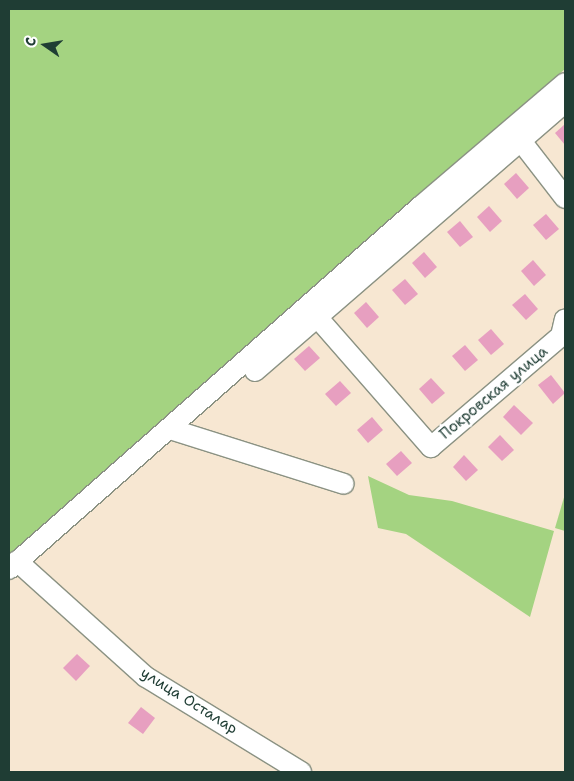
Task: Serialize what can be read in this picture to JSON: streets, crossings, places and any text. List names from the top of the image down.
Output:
{
  "streets": {
    "street": ["Покровская улица", "улица Осталар"]
  },
  "north": "left"
}
